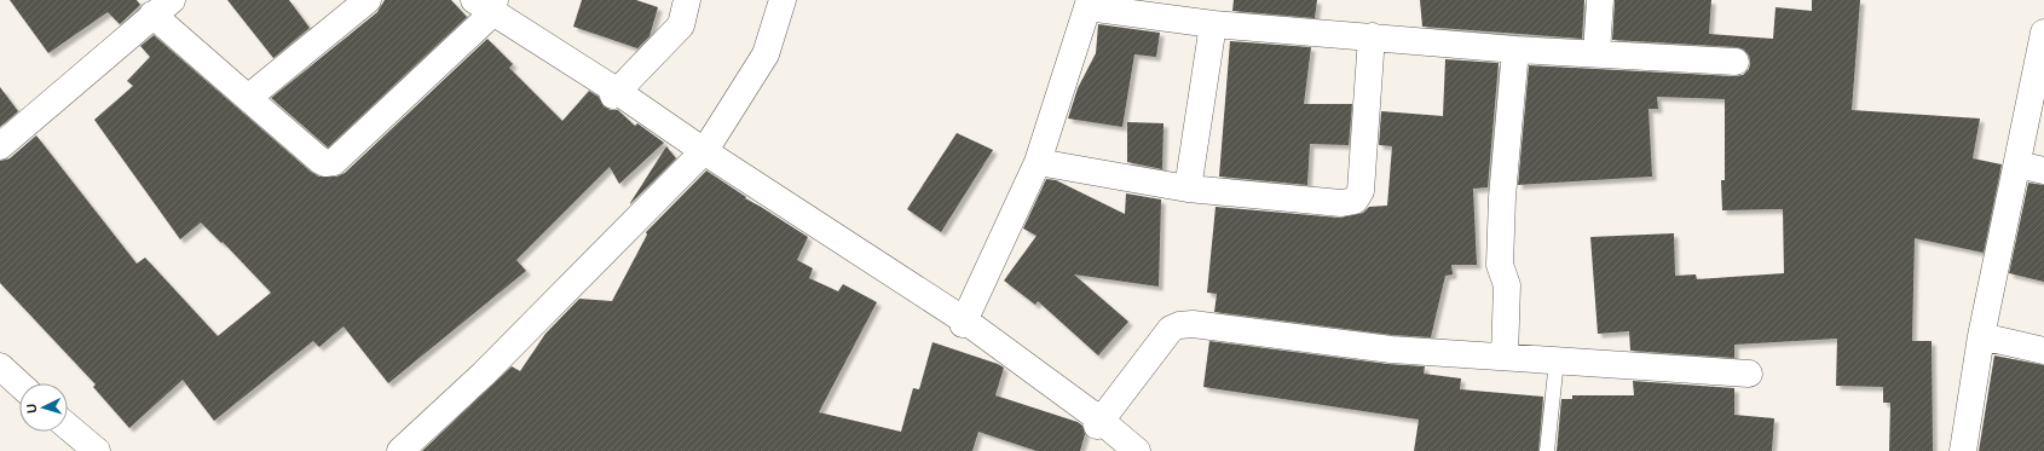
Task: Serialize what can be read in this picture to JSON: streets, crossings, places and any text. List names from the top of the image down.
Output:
{
  "north": "left"
}
